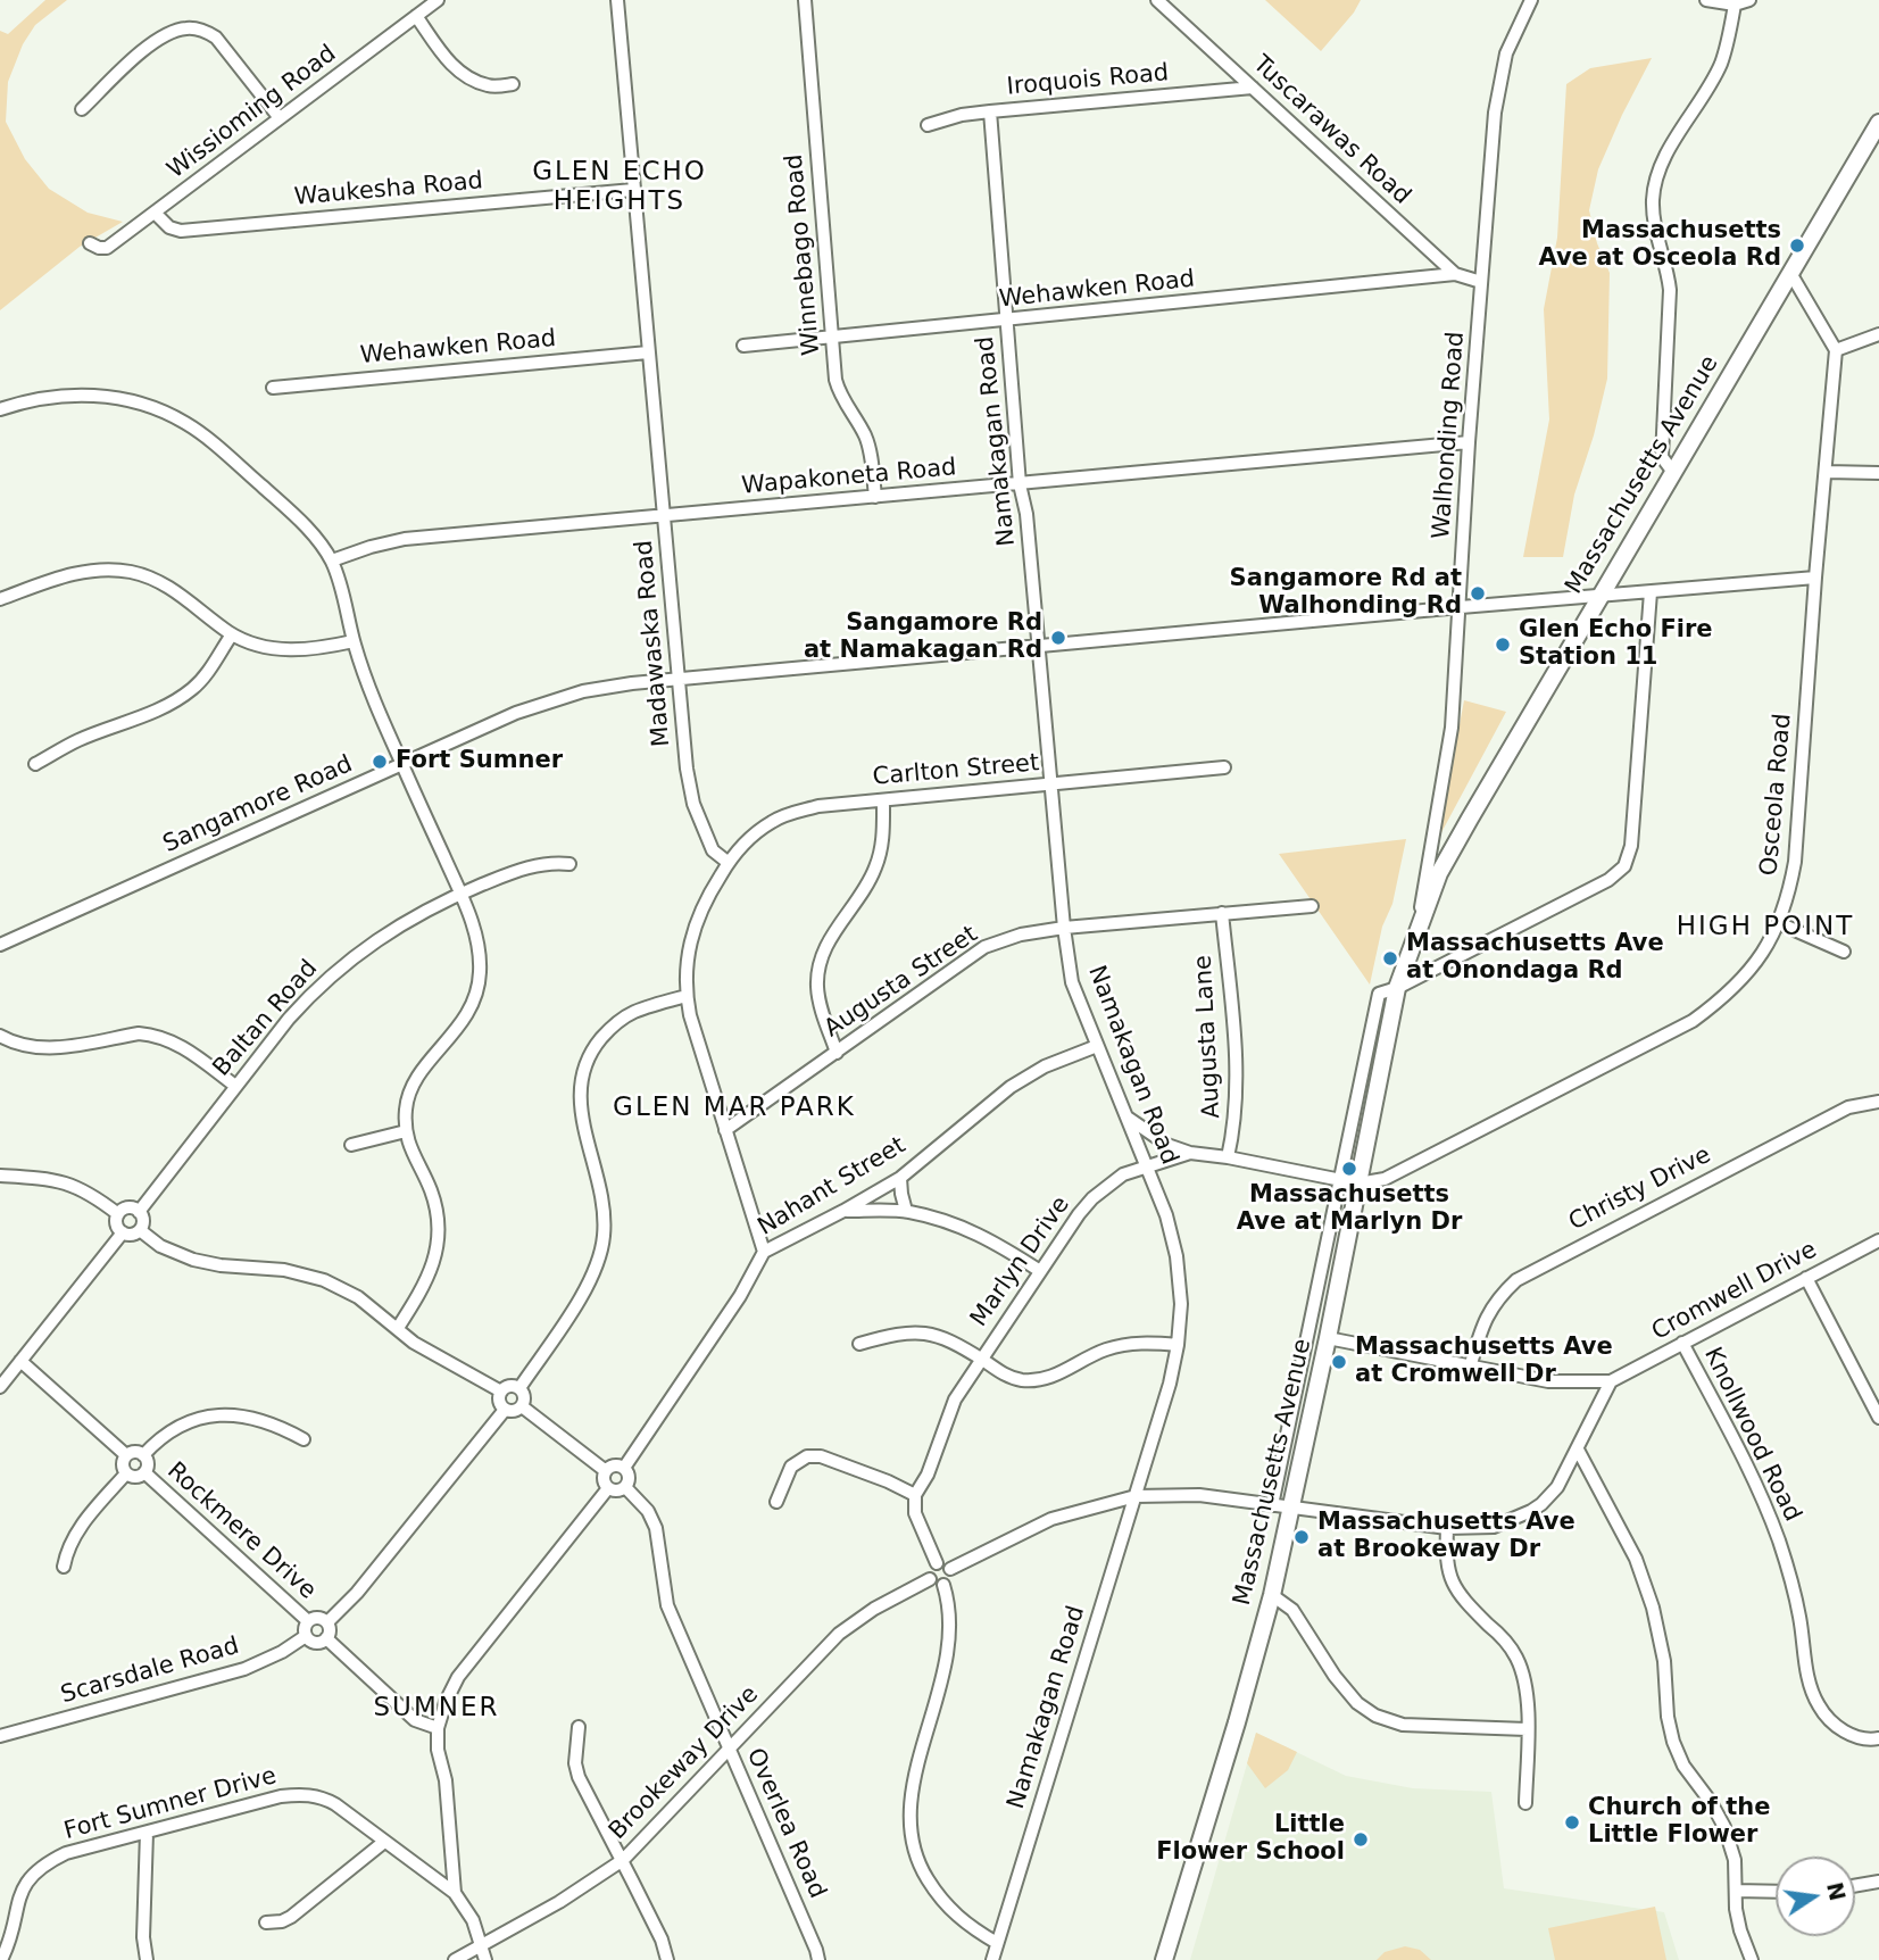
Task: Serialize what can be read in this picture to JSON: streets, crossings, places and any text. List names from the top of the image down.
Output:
{
  "streets": {
    "main road": ["Massachusetts Avenue"],
    "street": [
      "Iroquois Road",
      "Wissioming Road",
      "Tuscarawas Road",
      "Waukesha Road",
      "Winnebago Road",
      "Wehawken Road",
      "Walhonding Road",
      "Namakagan Road",
      "Wapakoneta Road",
      "Madawaska Road",
      "Carlton Street",
      "Osceola Road",
      "Sangamore Road",
      "Augusta Street",
      "Baltan Road",
      "Augusta Lane",
      "Nahant Street",
      "Christy Drive",
      "Marlyn Drive",
      "Cromwell Drive",
      "Knollwood Road",
      "Rockmere Drive",
      "Scarsdale Road",
      "Brookeway Drive",
      "Fort Sumner Drive",
      "Overlea Road"
    ]
  },
  "crossings": [
    ["Iroquois Road", "Tuscarawas Road"],
    ["Iroquois Road", "Namakagan Road"],
    ["Wissioming Road", "Waukesha Road"],
    ["Tuscarawas Road", "Wehawken Road"],
    ["Tuscarawas Road", "Walhonding Road"],
    ["Waukesha Road", "Madawaska Road"],
    ["Winnebago Road", "Wehawken Road"],
    ["Winnebago Road", "Wapakoneta Road"],
    ["Wehawken Road", "Namakagan Road"],
    ["Wehawken Road", "Madawaska Road"],
    ["Walhonding Road", "Massachusetts Avenue"],
    ["Walhonding Road", "Wapakoneta Road"],
    ["Walhonding Road", "Sangamore Road"],
    ["Namakagan Road", "Wapakoneta Road"],
    ["Namakagan Road", "Carlton Street"],
    ["Namakagan Road", "Sangamore Road"],
    ["Namakagan Road", "Augusta Street"],
    ["Namakagan Road", "Nahant Street"],
    ["Namakagan Road", "Marlyn Drive"],
    ["Massachusetts Avenue", "Osceola Road"],
    ["Massachusetts Avenue", "Sangamore Road"],
    ["Massachusetts Avenue", "Marlyn Drive"],
    ["Massachusetts Avenue", "Cromwell Drive"],
    ["Wapakoneta Road", "Madawaska Road"],
    ["Madawaska Road", "Carlton Street"],
    ["Madawaska Road", "Sangamore Road"],
    ["Osceola Road", "Sangamore Road"],
    ["Osceola Road", "Marlyn Drive"],
    ["Augusta Street", "Augusta Lane"],
    ["Augusta Lane", "Marlyn Drive"],
    ["Nahant Street", "Overlea Road"],
    ["Christy Drive", "Cromwell Drive"],
    ["Cromwell Drive", "Knollwood Road"],
    ["Rockmere Drive", "Scarsdale Road"],
    ["Brookeway Drive", "Fort Sumner Drive"],
    ["Brookeway Drive", "Overlea Road"]
  ],
  "districts": [
    "GLEN ECHO HEIGHTS",
    "HIGH POINT",
    "GLEN MAR PARK",
    "SUMNER"
  ],
  "places": [
    "Massachusetts Ave at Osceola Rd",
    "Sangamore Rd at Walhonding Rd",
    "Sangamore Rd at Namakagan Rd",
    "Glen Echo Fire Station 11",
    "Fort Sumner",
    "Massachusetts Ave at Onondaga Rd",
    "Massachusetts Ave at Marlyn Dr",
    "Massachusetts Ave at Cromwell Dr",
    "Massachusetts Ave at Brookeway Dr",
    "Church of the Little Flower",
    "Little Flower School"
  ],
  "north": "right"
}
